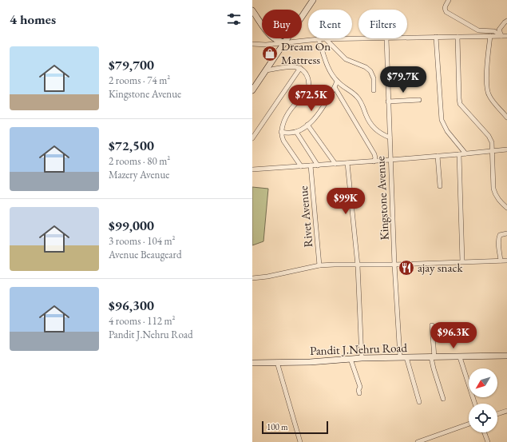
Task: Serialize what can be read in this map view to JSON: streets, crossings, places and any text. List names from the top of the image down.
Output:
{
  "streets": {
    "street": ["Kingstone Avenue", "Rivet Avenue", "Pandit J.Nehru Road"]
  },
  "crossings": [
    ["Kingstone Avenue", "Pandit J.Nehru Road"]
  ],
  "places": {
    "shop": ["Dream On Mattress"],
    "restaurant": ["ajay snack"]
  },
  "scale_bar": "100 m",
  "north": "bottom left",
  "page": {
    "heading": "4 homes",
    "chip": ["Buy", "Rent", "Filters"],
    "list": [
      {
        "name": "$79,700",
        "note": "2 rooms · 74 m² · Kingstone Avenue"
      },
      {
        "name": "$72,500",
        "note": "2 rooms · 80 m² · Mazery Avenue"
      },
      {
        "name": "$99,000",
        "note": "3 rooms · 104 m² · Avenue Beaugeard"
      },
      {
        "name": "$96,300",
        "note": "4 rooms · 112 m² · Pandit J.Nehru Road"
      }
    ],
    "price": [
      "$79.7K",
      "$72.5K",
      "$99K",
      "$96.3K"
    ],
    "scale": "100 m"
  }
}
